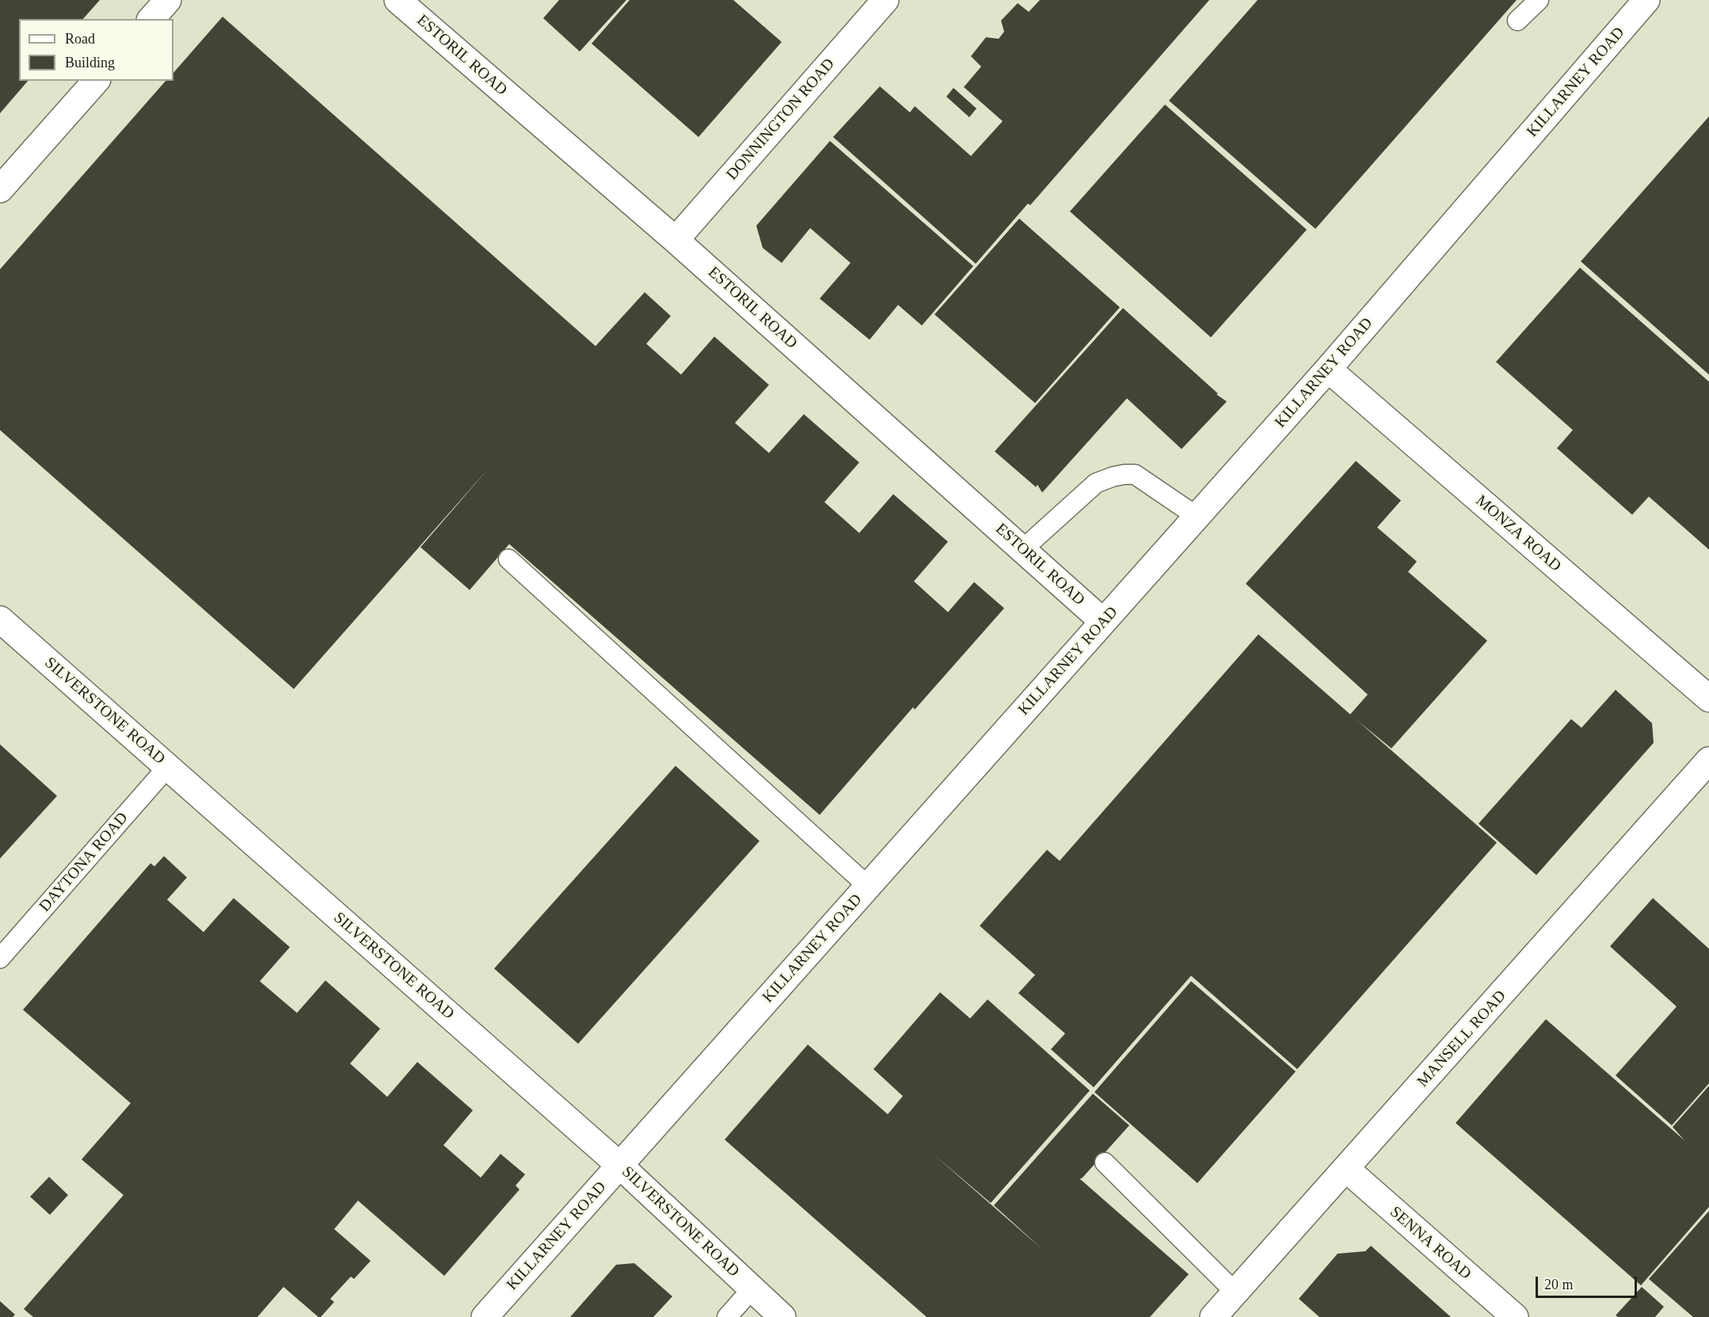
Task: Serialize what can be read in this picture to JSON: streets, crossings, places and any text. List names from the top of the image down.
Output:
{
  "streets": {
    "street": [
      "ESTORIL ROAD",
      "KILLARNEY ROAD",
      "DONNINGTON ROAD",
      "MONZA ROAD",
      "SILVERSTONE ROAD",
      "MANSELL ROAD",
      "SENNA ROAD"
    ],
    "lane": ["DAYTONA ROAD"]
  },
  "crossings": [
    ["ESTORIL ROAD", "KILLARNEY ROAD"],
    ["ESTORIL ROAD", "DONNINGTON ROAD"],
    ["KILLARNEY ROAD", "MONZA ROAD"],
    ["KILLARNEY ROAD", "SILVERSTONE ROAD"],
    ["SILVERSTONE ROAD", "DAYTONA ROAD"],
    ["MANSELL ROAD", "SENNA ROAD"]
  ],
  "legend": ["Road", "Building"],
  "scale_bar": "20 m"
}
